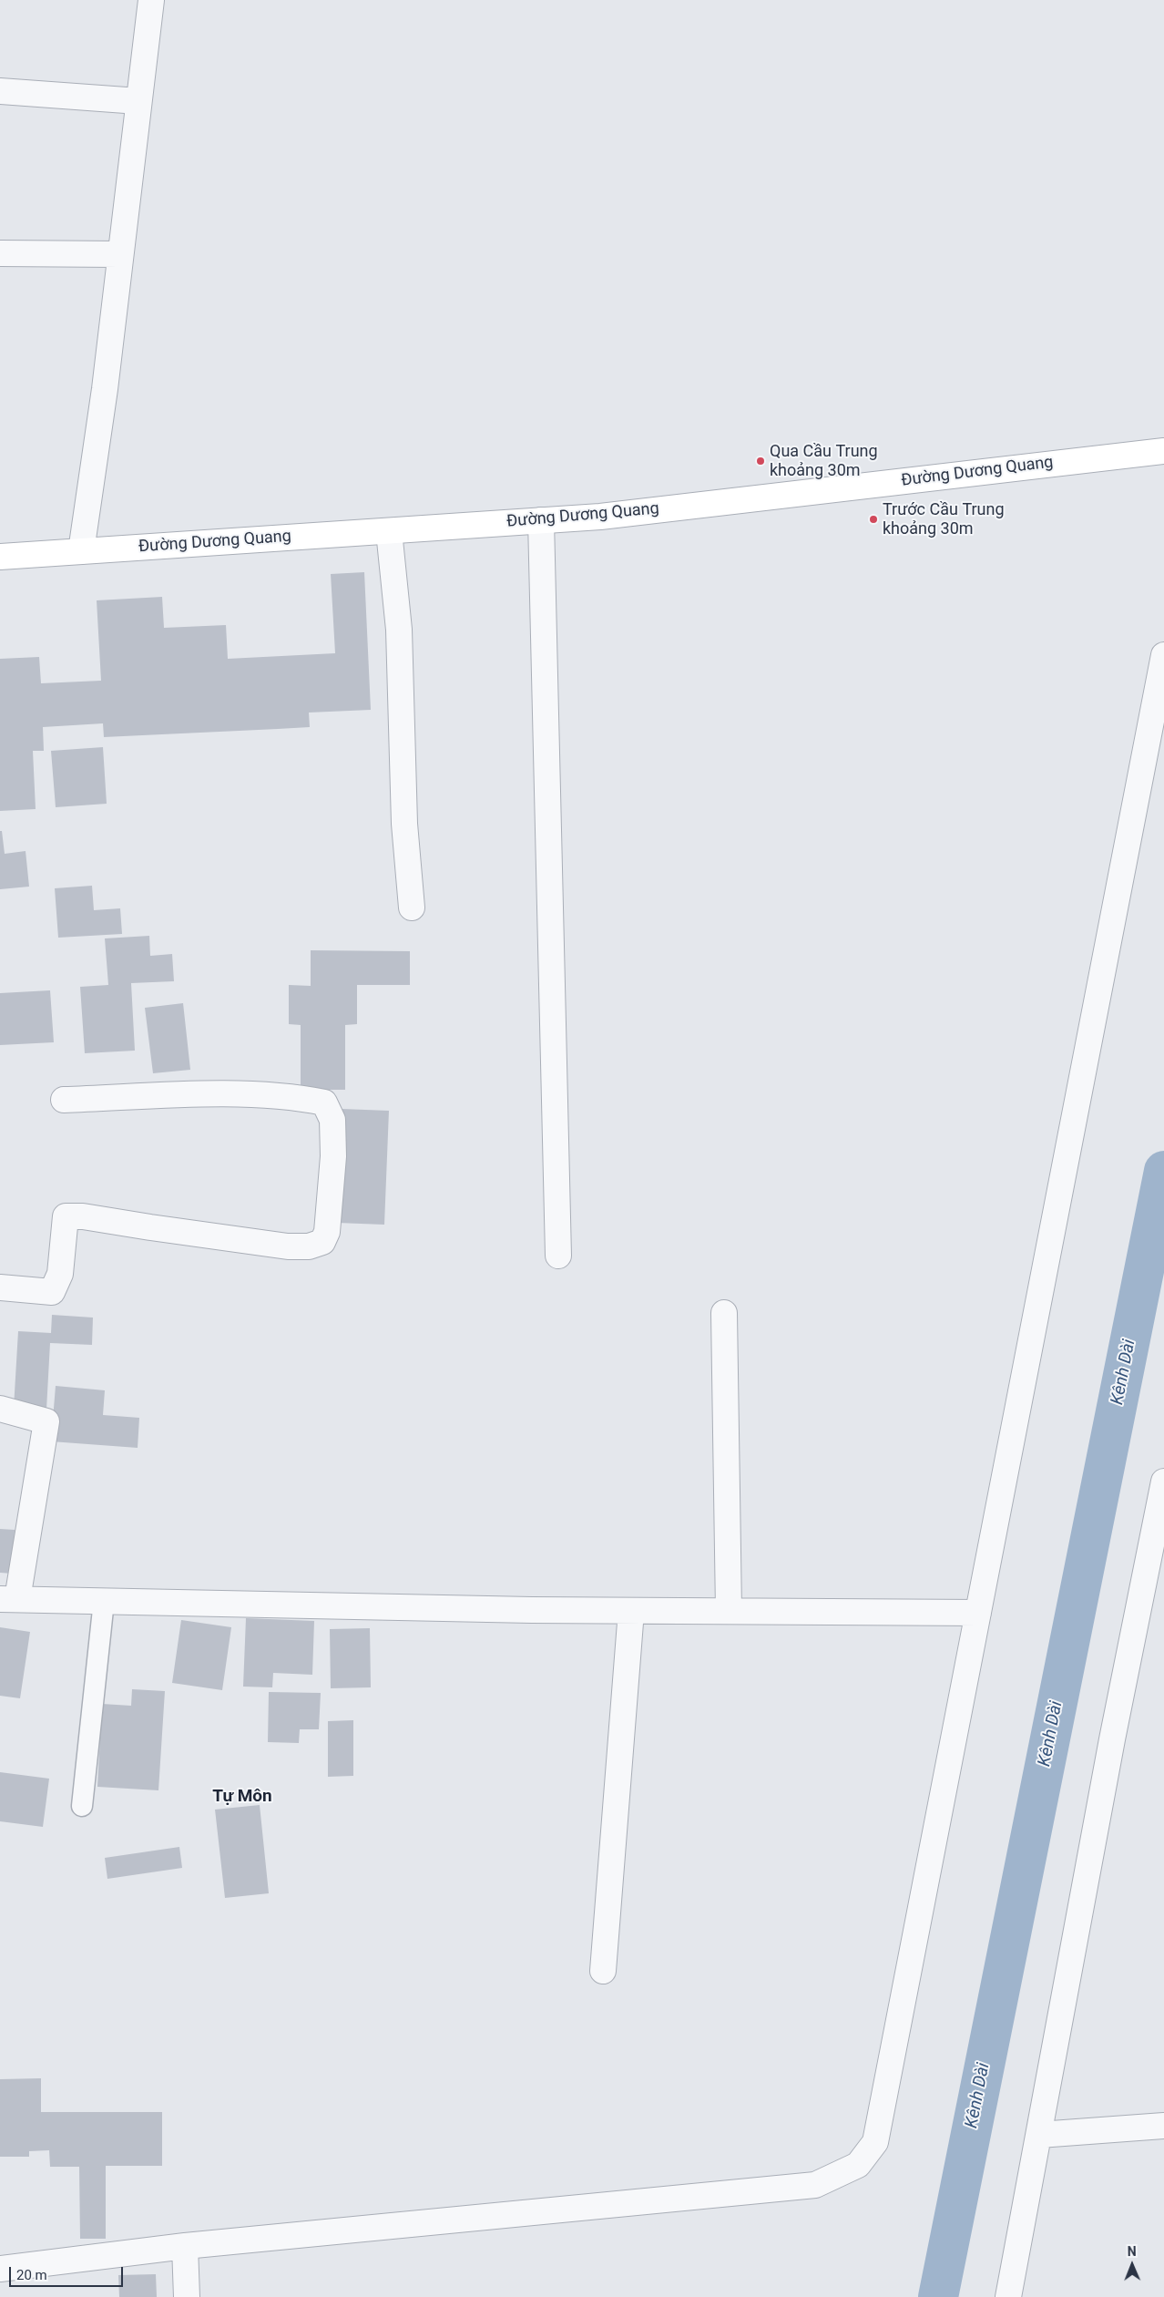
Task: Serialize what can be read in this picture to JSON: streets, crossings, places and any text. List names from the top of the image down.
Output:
{
  "streets": {
    "street": ["Đường Dương Quang"]
  },
  "districts": ["Tự Môn"],
  "water": ["Kênh Dài"],
  "places": ["Qua Cầu Trung khoảng 30m", "Trước Cầu Trung khoảng 30m"],
  "scale_bar": "20 m",
  "north": "top"
}
